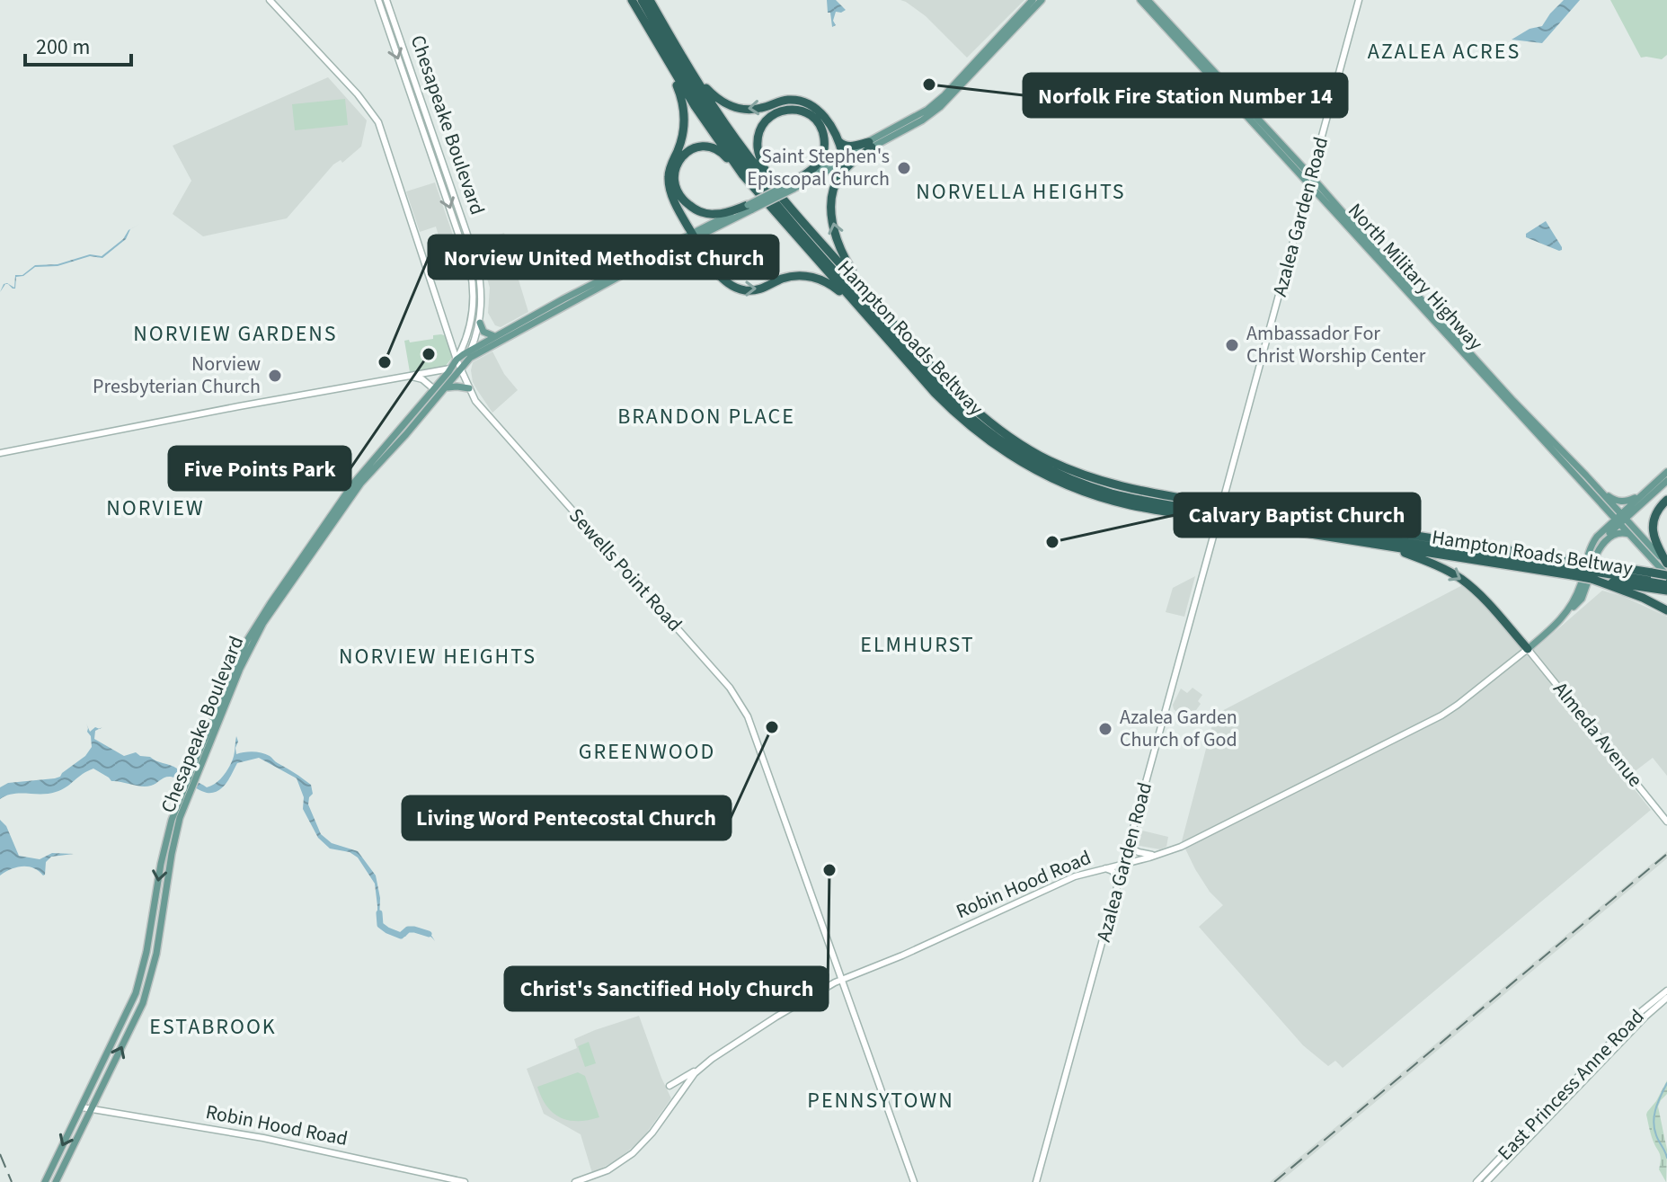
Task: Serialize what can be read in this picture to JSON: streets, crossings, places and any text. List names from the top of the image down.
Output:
{
  "streets": {
    "highway": ["Hampton Roads Beltway"],
    "main road": [
      "Chesapeake Boulevard",
      "Azalea Garden Road",
      "North Military Highway",
      "Sewells Point Road",
      "Almeda Avenue",
      "Robin Hood Road",
      "East Princess Anne Road"
    ]
  },
  "crossings": [
    ["Chesapeake Boulevard", "Sewells Point Road"],
    ["Chesapeake Boulevard", "Robin Hood Road"],
    ["Azalea Garden Road", "North Military Highway"],
    ["Azalea Garden Road", "Robin Hood Road"],
    ["North Military Highway", "Hampton Roads Beltway"],
    ["North Military Highway", "Robin Hood Road"],
    ["Sewells Point Road", "Robin Hood Road"],
    ["Almeda Avenue", "Robin Hood Road"]
  ],
  "districts": [
    "AZALEA ACRES",
    "NORVELLA HEIGHTS",
    "NORVIEW GARDENS",
    "BRANDON PLACE",
    "NORVIEW",
    "ELMHURST",
    "NORVIEW HEIGHTS",
    "GREENWOOD",
    "ESTABROOK",
    "PENNSYTOWN"
  ],
  "places": [
    "Norfolk Fire Station Number 14",
    "Saint Stephen's Episcopal Church",
    "Ambassador For Christ Worship Center",
    "Five Points Park",
    "Norview United Methodist Church",
    "Norview Presbyterian Church",
    "Calvary Baptist Church",
    "Living Word Pentecostal Church",
    "Azalea Garden Church of God",
    "Christ's Sanctified Holy Church"
  ],
  "scale_bar": "200 m"
}
